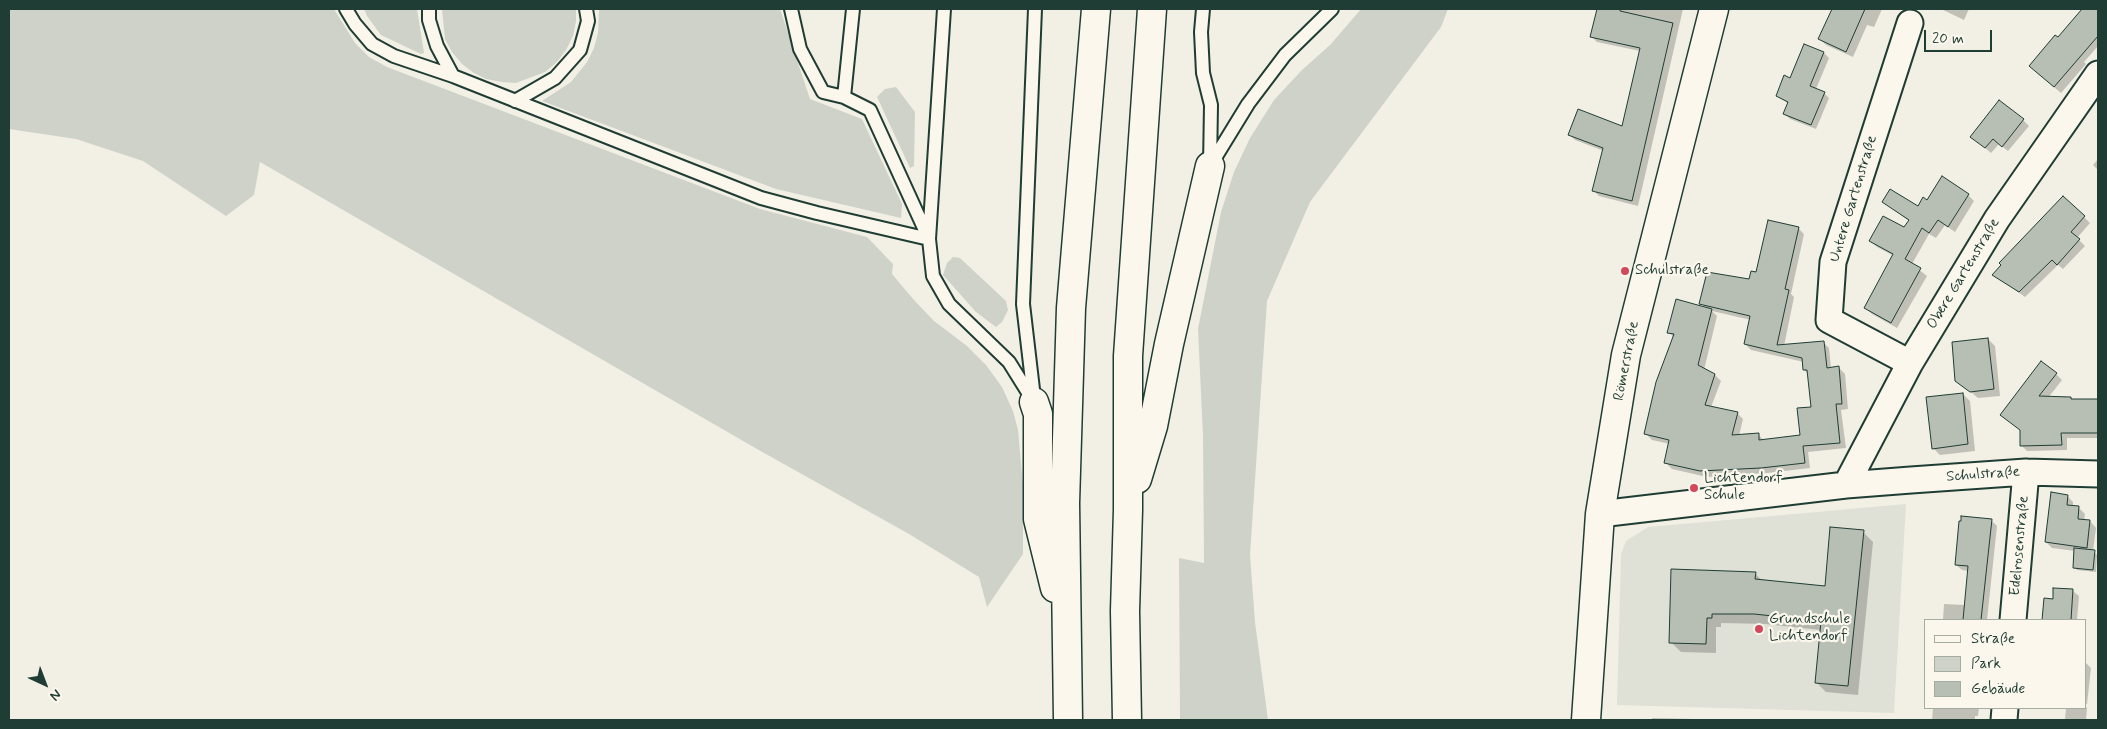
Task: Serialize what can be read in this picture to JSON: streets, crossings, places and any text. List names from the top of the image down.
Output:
{
  "streets": {
    "main road": ["Römerstraße"],
    "street": [
      "Untere Gartenstraße",
      "Obere Gartenstraße",
      "Schulstraße",
      "Edelrosenstraße"
    ]
  },
  "crossings": [
    ["Untere Gartenstraße", "Obere Gartenstraße"],
    ["Obere Gartenstraße", "Schulstraße"],
    ["Römerstraße", "Schulstraße"],
    ["Schulstraße", "Edelrosenstraße"]
  ],
  "places": ["Schulstraße", "Lichtendorf Schule", "Grundschule Lichtendorf"],
  "legend": ["Straße", "Park", "Gebäude"],
  "scale_bar": "20 m",
  "north": "bottom right"
}
